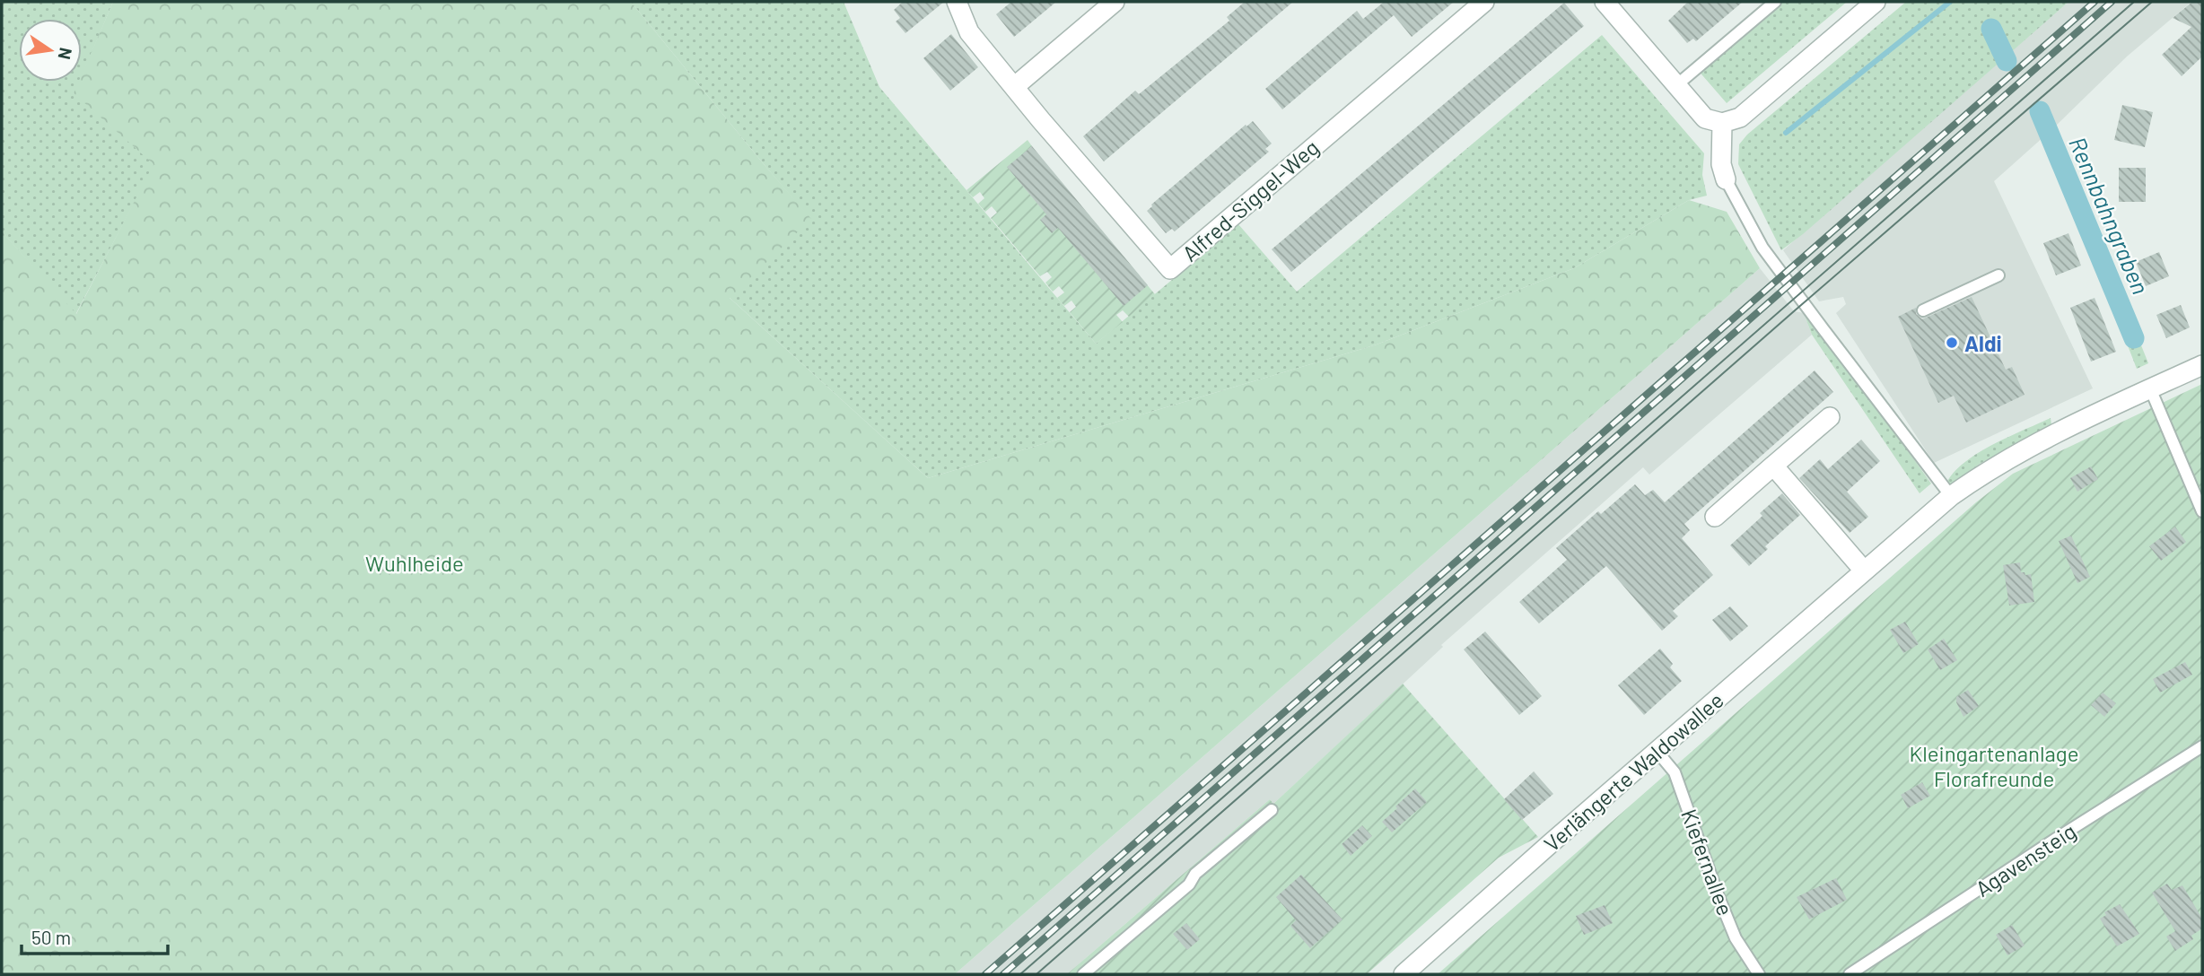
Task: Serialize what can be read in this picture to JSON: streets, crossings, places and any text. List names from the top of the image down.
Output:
{
  "streets": {
    "street": ["Alfred-Siggel-Weg", "Verlängerte Waldowallee"],
    "lane": ["Agavensteig", "Kiefernallee"]
  },
  "crossings": [
    ["Verlängerte Waldowallee", "Kiefernallee"]
  ],
  "water": ["Rennbahngraben"],
  "parks": ["Wuhlheide", "Kleingartenanlage Florafreunde"],
  "places": ["Aldi"],
  "scale_bar": "50 m",
  "north": "right"
}
